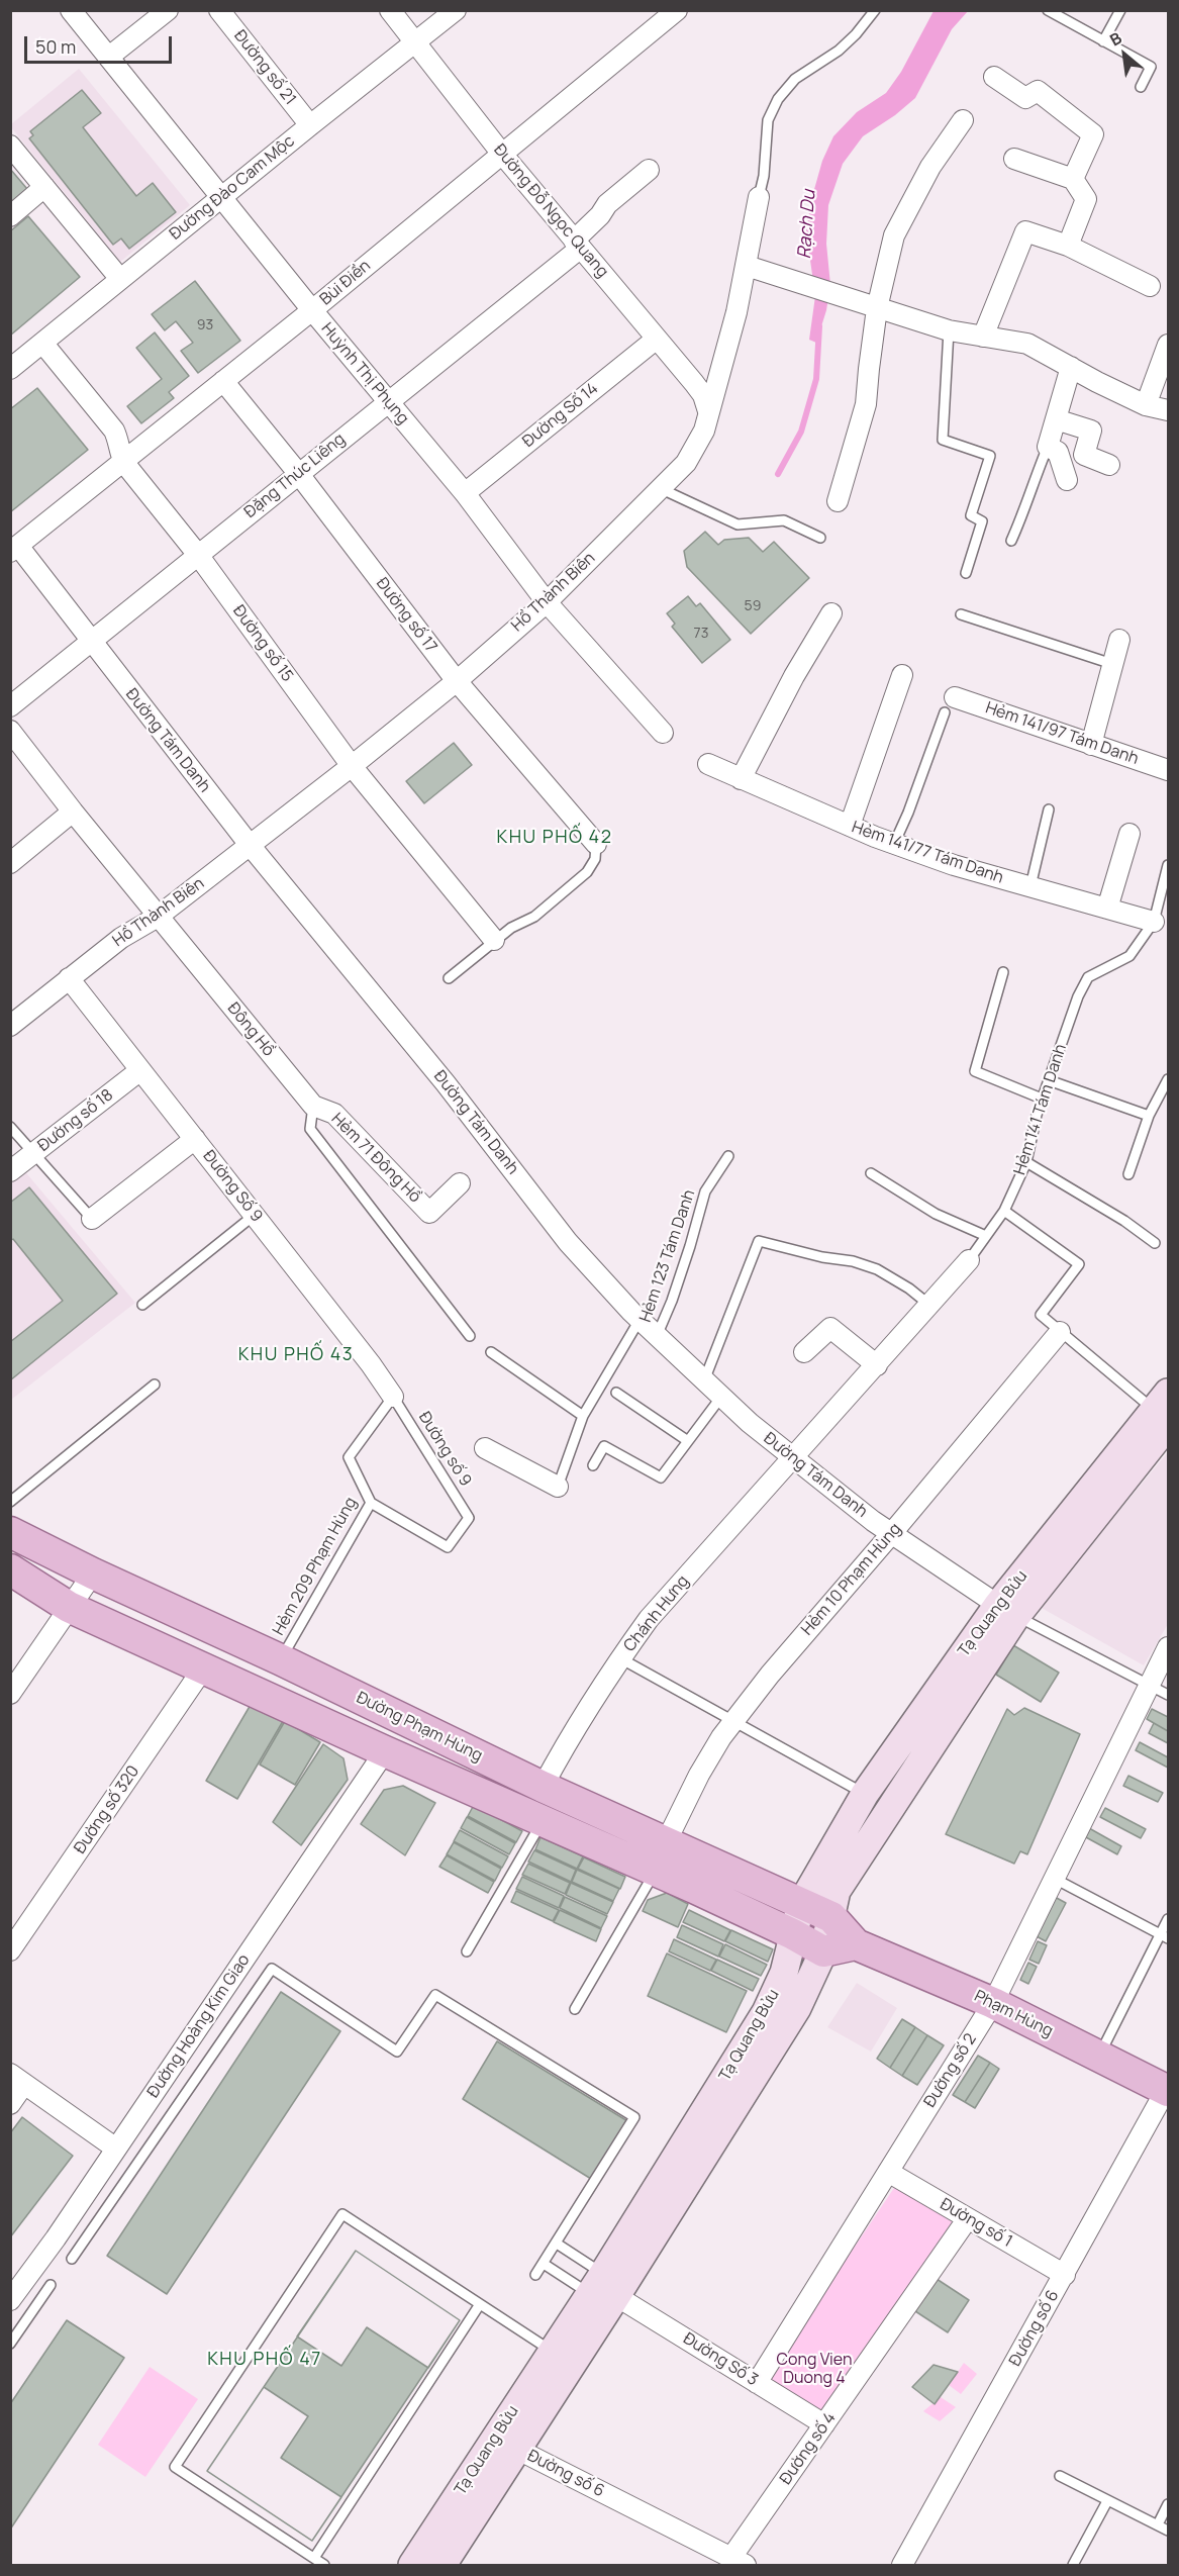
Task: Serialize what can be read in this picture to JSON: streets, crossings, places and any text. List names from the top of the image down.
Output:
{
  "streets": {
    "main road": ["Tạ Quang Bửu", "Đường Phạm Hùng", "Phạm Hùng"],
    "street": [
      "Đường số 21",
      "Đường Đào Cam Mộc",
      "Đường Đỗ Ngọc Quang",
      "Bùi Điền",
      "Huỳnh Thị Phụng",
      "Đường Số 14",
      "Đặng Thúc Liêng",
      "Hồ Thành Biên",
      "Đường số 17",
      "Đường số 15",
      "Hẻm 141/97 Tám Danh",
      "Đường Tám Danh",
      "Hẻm 141/77 Tám Danh",
      "Đông Hồ",
      "Hẻm 141 Tám Danh",
      "Đường số 18",
      "Hẻm 71 Đông Hồ",
      "Đường Số 9",
      "Hẻm 10 Phạm Hùng",
      "Chánh Hưng",
      "Đường số 320",
      "Đường Hoàng Kim Giao",
      "Đường số 2",
      "Đường số 1",
      "Đường số 6",
      "Đường Số 3",
      "Đường số 4"
    ],
    "lane": ["Hẻm 123 Tám Danh", "Đường số 9", "Hẻm 209 Phạm Hùng"]
  },
  "crossings": [
    ["Đường số 21", "Đường Đào Cam Mộc"],
    ["Đường Đào Cam Mộc", "Đường Đỗ Ngọc Quang"],
    ["Đường Đào Cam Mộc", "Huỳnh Thị Phụng"],
    ["Đường Đào Cam Mộc", "Đường số 15"],
    ["Đường Đỗ Ngọc Quang", "Bùi Điền"],
    ["Đường Đỗ Ngọc Quang", "Đường Số 14"],
    ["Đường Đỗ Ngọc Quang", "Đặng Thúc Liêng"],
    ["Đường Đỗ Ngọc Quang", "Hồ Thành Biên"],
    ["Bùi Điền", "Huỳnh Thị Phụng"],
    ["Bùi Điền", "Đường số 17"],
    ["Bùi Điền", "Đường số 15"],
    ["Bùi Điền", "Đường Tám Danh"],
    ["Huỳnh Thị Phụng", "Đường Số 14"],
    ["Huỳnh Thị Phụng", "Đặng Thúc Liêng"],
    ["Huỳnh Thị Phụng", "Hồ Thành Biên"],
    ["Đặng Thúc Liêng", "Đường số 17"],
    ["Đặng Thúc Liêng", "Đường số 15"],
    ["Đặng Thúc Liêng", "Đường Tám Danh"],
    ["Hồ Thành Biên", "Đường số 17"],
    ["Hồ Thành Biên", "Đường số 15"],
    ["Hồ Thành Biên", "Đường Tám Danh"],
    ["Hồ Thành Biên", "Đông Hồ"],
    ["Hồ Thành Biên", "Đường Số 9"],
    ["Đường Tám Danh", "Hẻm 141 Tám Danh"],
    ["Đường Tám Danh", "Hẻm 123 Tám Danh"],
    ["Đường Tám Danh", "Hẻm 10 Phạm Hùng"],
    ["Đường Tám Danh", "Chánh Hưng"],
    ["Đường Tám Danh", "Tạ Quang Bửu"],
    ["Hẻm 141/77 Tám Danh", "Hẻm 141 Tám Danh"],
    ["Đông Hồ", "Hẻm 71 Đông Hồ"],
    ["Hẻm 141 Tám Danh", "Chánh Hưng"],
    ["Đường số 18", "Đường Số 9"],
    ["Đường Số 9", "Đường số 9"],
    ["Đường Số 9", "Hẻm 209 Phạm Hùng"],
    ["Đường số 9", "Hẻm 209 Phạm Hùng"],
    ["Hẻm 209 Phạm Hùng", "Đường Phạm Hùng"],
    ["Hẻm 10 Phạm Hùng", "Đường Phạm Hùng"],
    ["Chánh Hưng", "Đường Phạm Hùng"],
    ["Tạ Quang Bửu", "Đường Phạm Hùng"],
    ["Tạ Quang Bửu", "Phạm Hùng"],
    ["Tạ Quang Bửu", "Đường số 6"],
    ["Tạ Quang Bửu", "Đường Số 3"],
    ["Đường Phạm Hùng", "Đường số 320"],
    ["Đường Phạm Hùng", "Phạm Hùng"],
    ["Đường Phạm Hùng", "Đường Hoàng Kim Giao"],
    ["Phạm Hùng", "Đường số 2"],
    ["Phạm Hùng", "Đường số 6"],
    ["Đường số 2", "Đường số 1"],
    ["Đường số 2", "Đường Số 3"],
    ["Đường số 1", "Đường số 6"],
    ["Đường số 1", "Đường số 4"],
    ["Đường số 6", "Đường số 4"],
    ["Đường Số 3", "Đường số 4"]
  ],
  "districts": ["KHU PHỐ 42", "KHU PHỐ 43", "KHU PHỐ 47"],
  "water": ["Rạch Du"],
  "parks": ["Cong Vien Duong 4"],
  "house_numbers": ["93", "59", "73"],
  "scale_bar": "50 m",
  "north": "top left"
}
